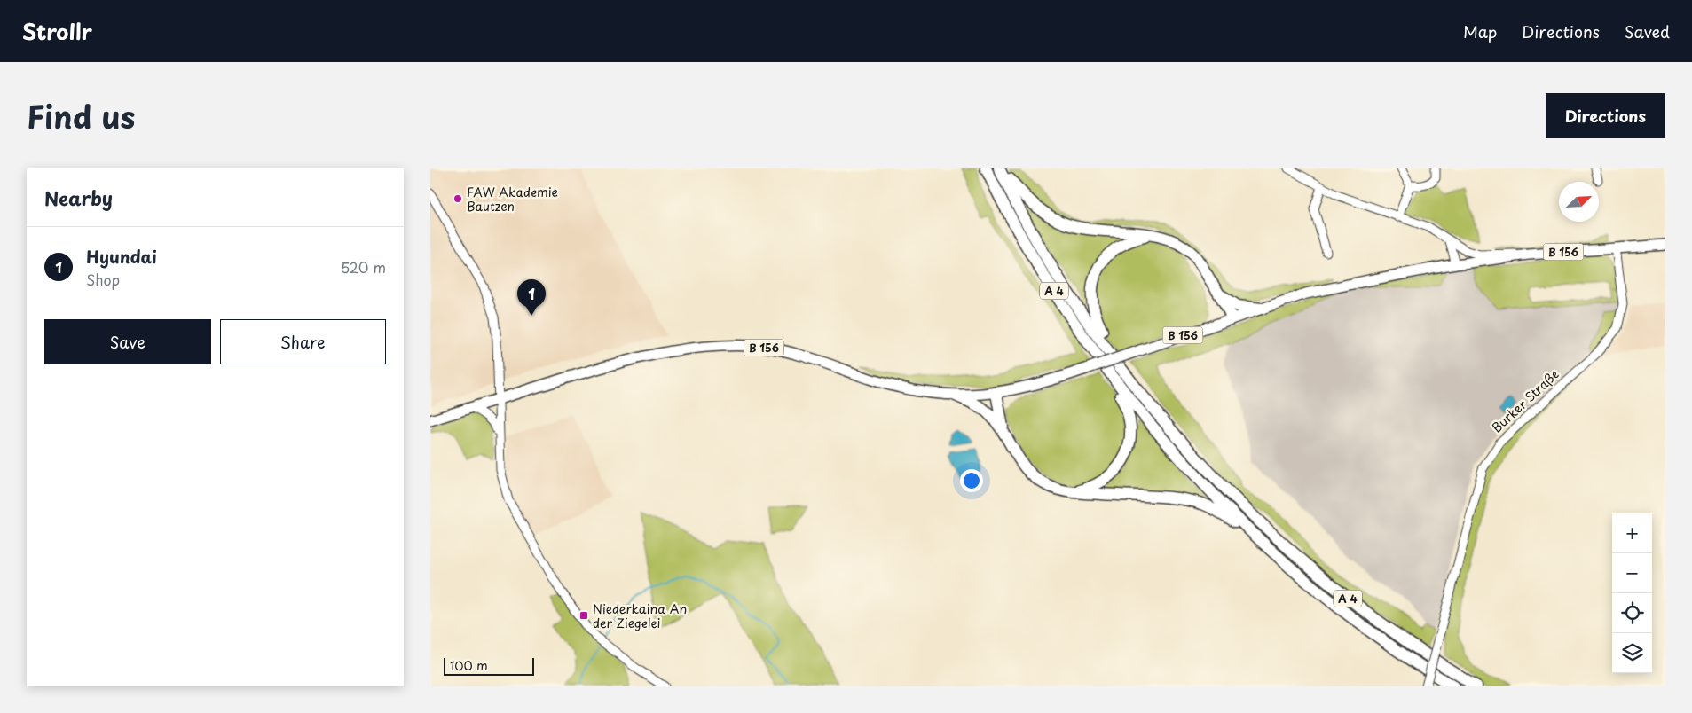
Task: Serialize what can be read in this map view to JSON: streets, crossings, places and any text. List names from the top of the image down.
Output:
{
  "streets": {
    "highway": ["A 4"],
    "main road": ["B 156"],
    "street": ["Burker Straße"]
  },
  "crossings": [
    ["B 156", "Burker Straße"]
  ],
  "places": {
    "other": ["FAW Akademie Bautzen"],
    "transit": ["Niederkaina An der Ziegelei"]
  },
  "scale_bar": "100 m",
  "north": "top right",
  "page": {
    "header": "Strollr",
    "nav": ["Map", "Directions", "Saved"],
    "title": "Find us",
    "buttons": [
      "Directions",
      ["Save", "Share"]
    ],
    "heading": "Nearby",
    "list": [
      {
        "mark": "1",
        "name": "Hyundai",
        "note": "Shop",
        "value": "520 m"
      }
    ],
    "pins": "1",
    "map_buttons": ["+", "−"],
    "scale": "100 m"
  }
}
